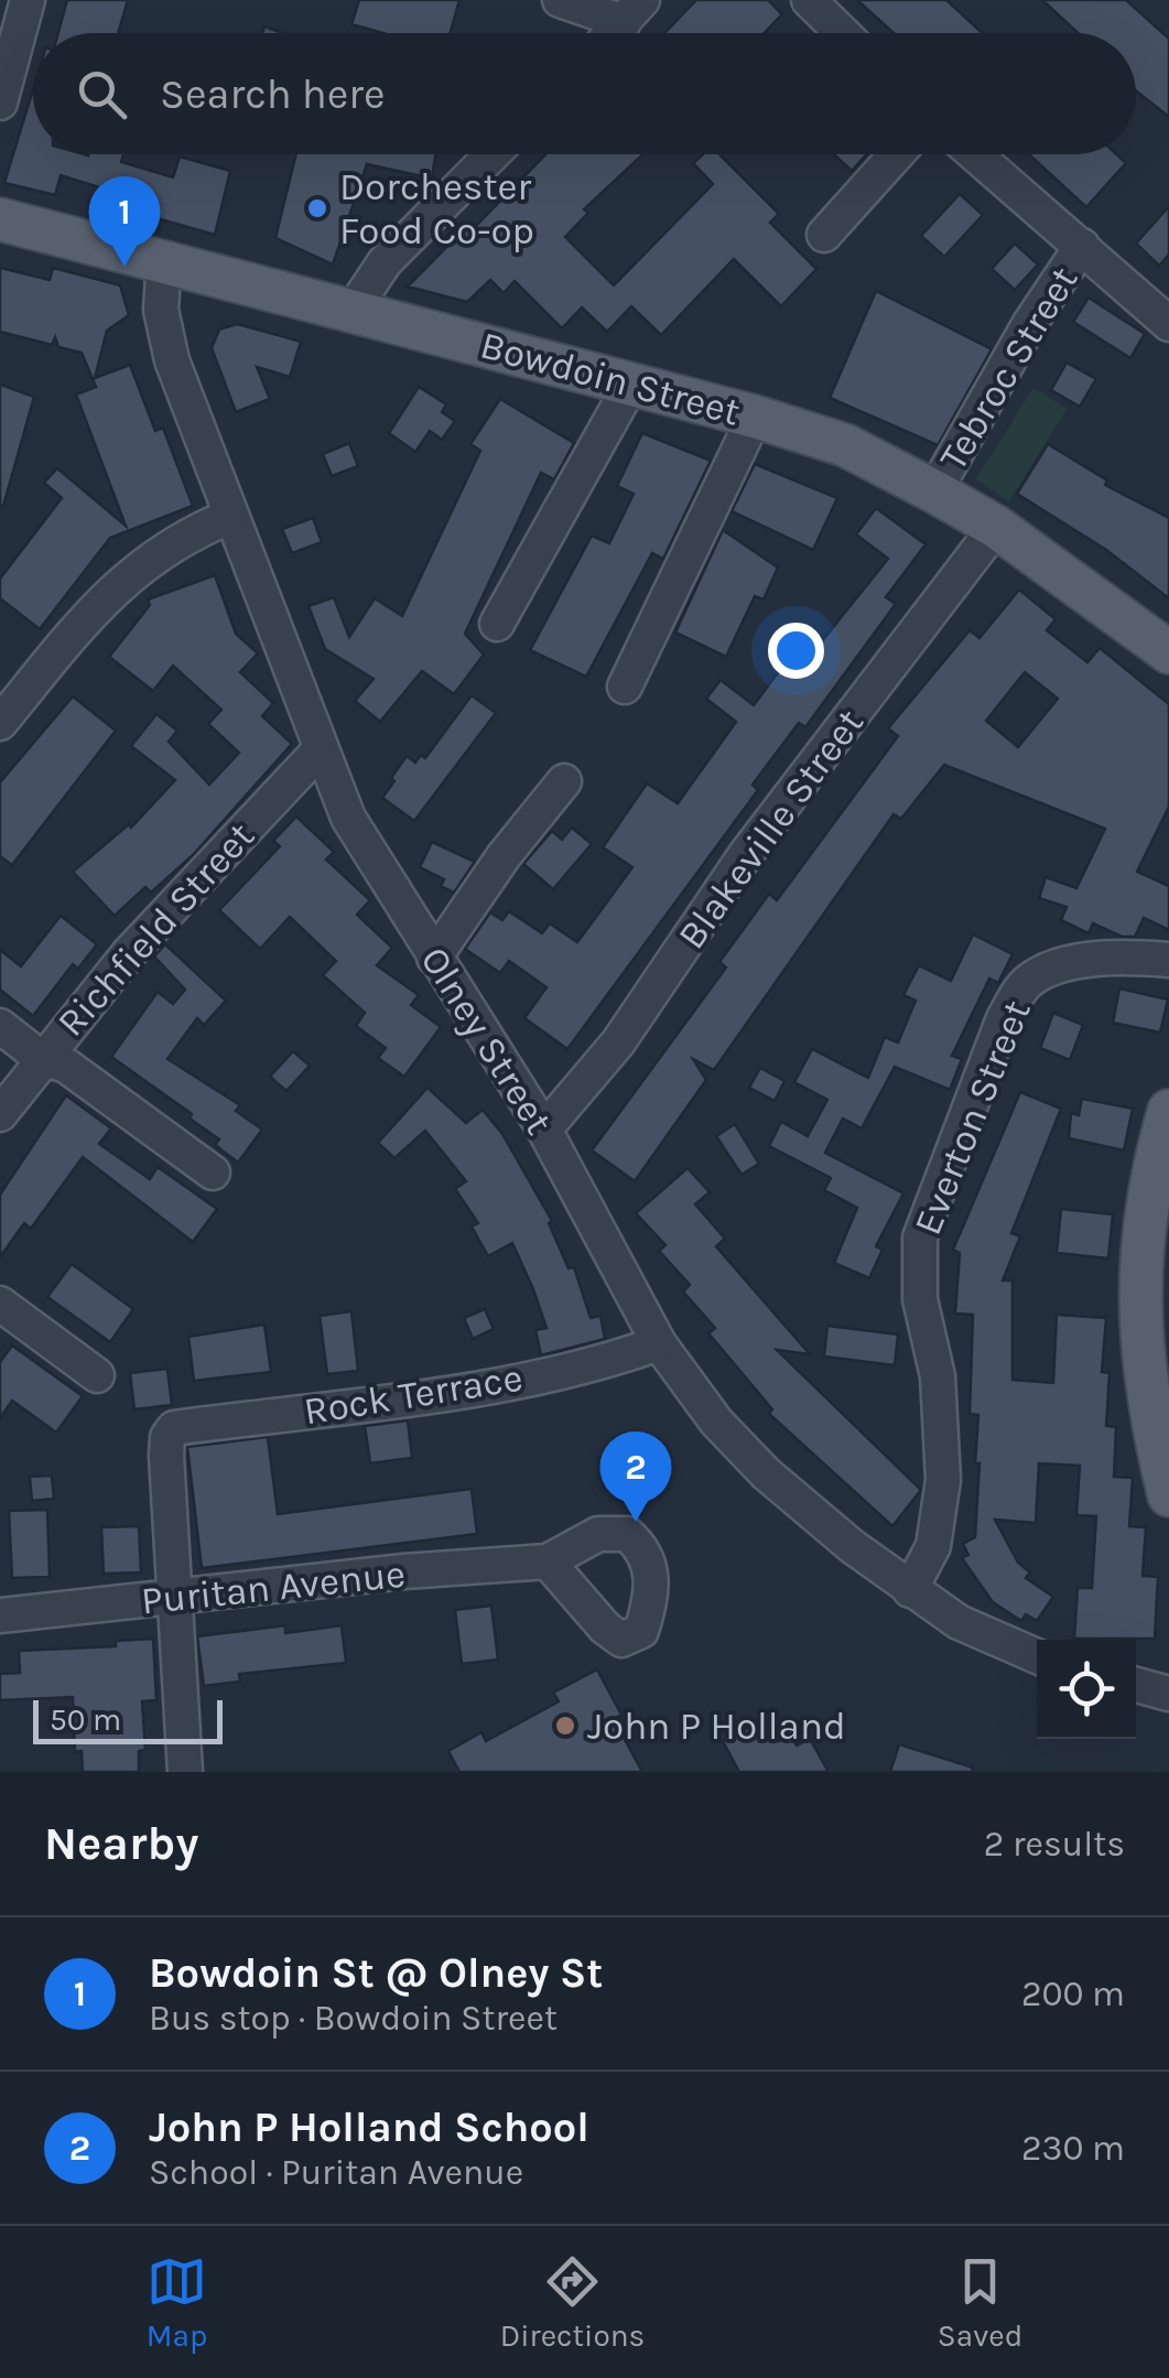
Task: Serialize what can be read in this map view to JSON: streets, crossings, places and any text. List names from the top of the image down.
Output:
{
  "streets": {
    "main road": ["Bowdoin Street"],
    "street": [
      "Tebroc Street",
      "Blakeville Street",
      "Richfield Street",
      "Olney Street",
      "Everton Street",
      "Rock Terrace",
      "Puritan Avenue"
    ]
  },
  "crossings": [
    ["Tebroc Street", "Bowdoin Street"],
    ["Bowdoin Street", "Blakeville Street"],
    ["Bowdoin Street", "Olney Street"],
    ["Blakeville Street", "Olney Street"],
    ["Richfield Street", "Olney Street"],
    ["Olney Street", "Everton Street"],
    ["Olney Street", "Rock Terrace"],
    ["Rock Terrace", "Puritan Avenue"]
  ],
  "places": ["Dorchester Food Co-op", "John P Holland"],
  "scale_bar": "50 m",
  "page": {
    "search": "Search here",
    "pins": ["1", "2"],
    "scale": "50 m",
    "heading": ["Nearby", "2 results"],
    "list": [
      {
        "mark": "1",
        "name": "Bowdoin St @ Olney St",
        "note": "Bus stop · Bowdoin Street",
        "value": "200 m"
      },
      {
        "mark": "2",
        "name": "John P Holland School",
        "note": "School · Puritan Avenue",
        "value": "230 m"
      }
    ],
    "nav": ["Map", "Directions", "Saved"]
  }
}
